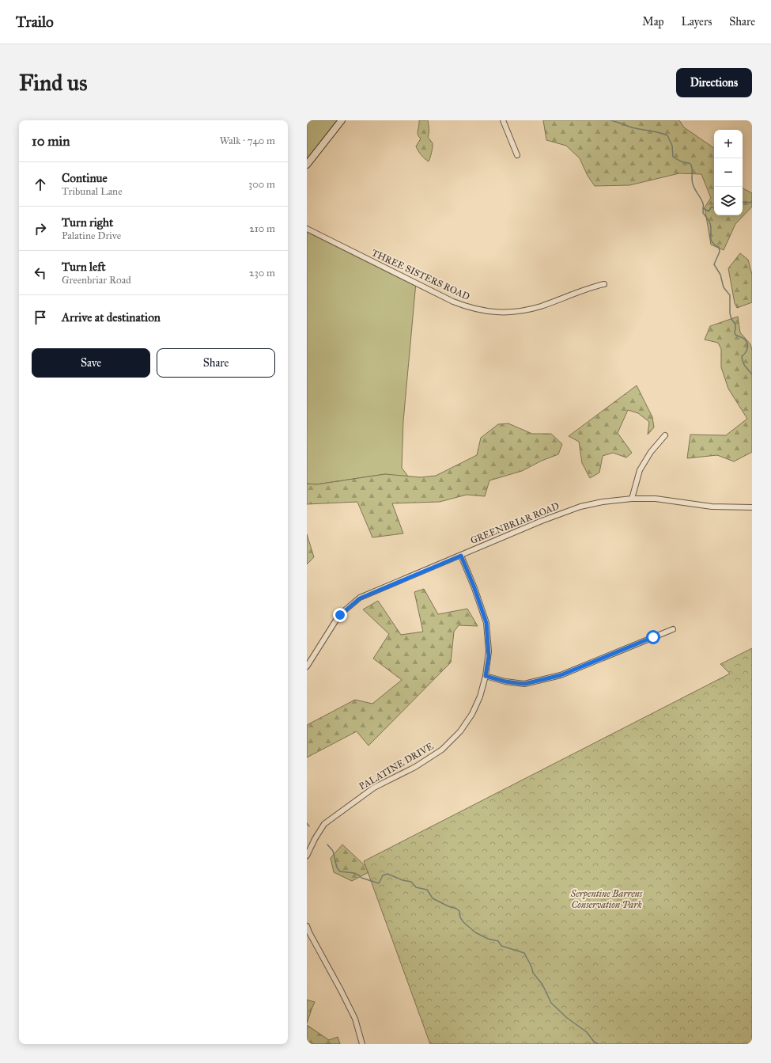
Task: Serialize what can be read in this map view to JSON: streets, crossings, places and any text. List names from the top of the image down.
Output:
{
  "streets": {
    "street": ["THREE SISTERS ROAD", "GREENBRIAR ROAD", "PALATINE DRIVE"]
  },
  "crossings": [
    ["GREENBRIAR ROAD", "PALATINE DRIVE"]
  ],
  "parks": ["Serpentine Barrens Conservation Park"],
  "page": {
    "header": "Trailo",
    "nav": ["Map", "Layers", "Share"],
    "buttons": [
      "Directions",
      ["Save", "Share"]
    ],
    "title": "Find us",
    "heading": ["10 min", "Walk · 740 m"],
    "map_buttons": ["+", "−"],
    "list": [
      ["Continue", "Tribunal Lane", "300 m"],
      ["Turn right", "Palatine Drive", "210 m"],
      ["Turn left", "Greenbriar Road", "230 m"],
      "Arrive at destination"
    ]
  }
}
